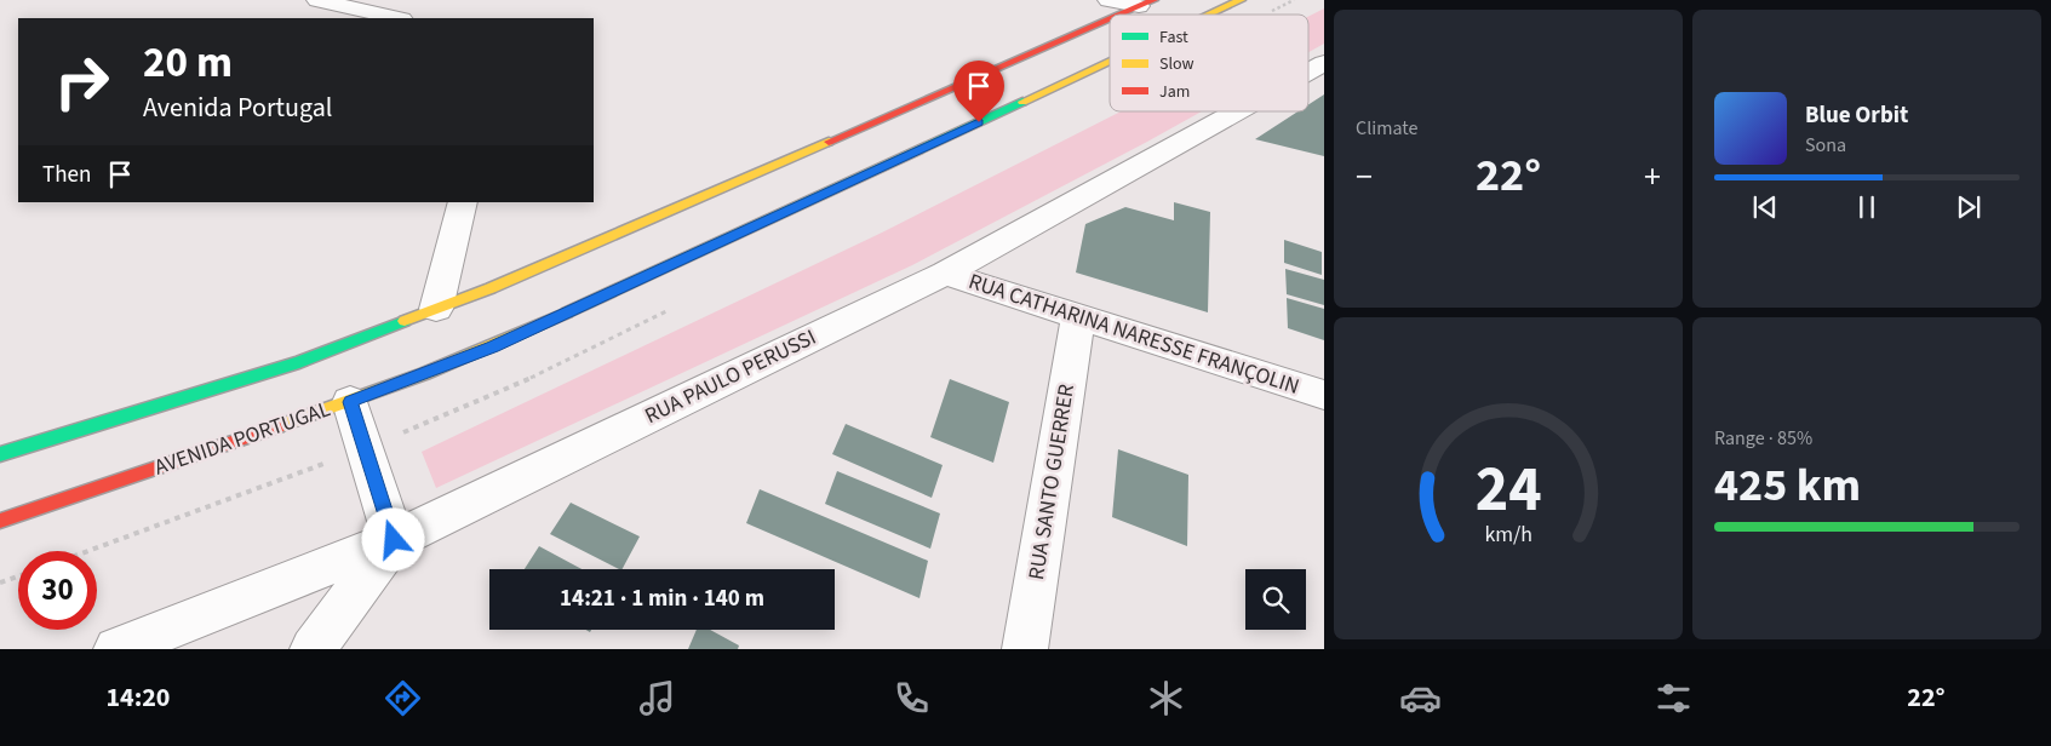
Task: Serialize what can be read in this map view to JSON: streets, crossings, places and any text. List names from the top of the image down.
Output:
{
  "streets": {
    "main road": ["AVENIDA PORTUGAL"],
    "street": ["RUA CATHARINA NARESSE FRANÇOLIN", "RUA PAULO PERUSSI", "RUA SANTO GUERRER"]
  },
  "crossings": [
    ["RUA CATHARINA NARESSE FRANÇOLIN", "RUA PAULO PERUSSI"],
    ["RUA CATHARINA NARESSE FRANÇOLIN", "RUA SANTO GUERRER"]
  ],
  "legend": ["Fast", "Slow", "Jam"],
  "page": {
    "tile": [
      "Climate",
      ["Range · 85%", "425 km"]
    ],
    "turn": ["20 m", "Avenida Portugal"],
    "song": ["Blue Orbit", "Sona"],
    "then": "Then",
    "heat": ["−", "22°", "+"],
    "limit": "30",
    "trip": "14:21 · 1 min · 140 m",
    "tabs": ["14:20", "22°"],
    "gauge": ["24", "km/h"]
  }
}
